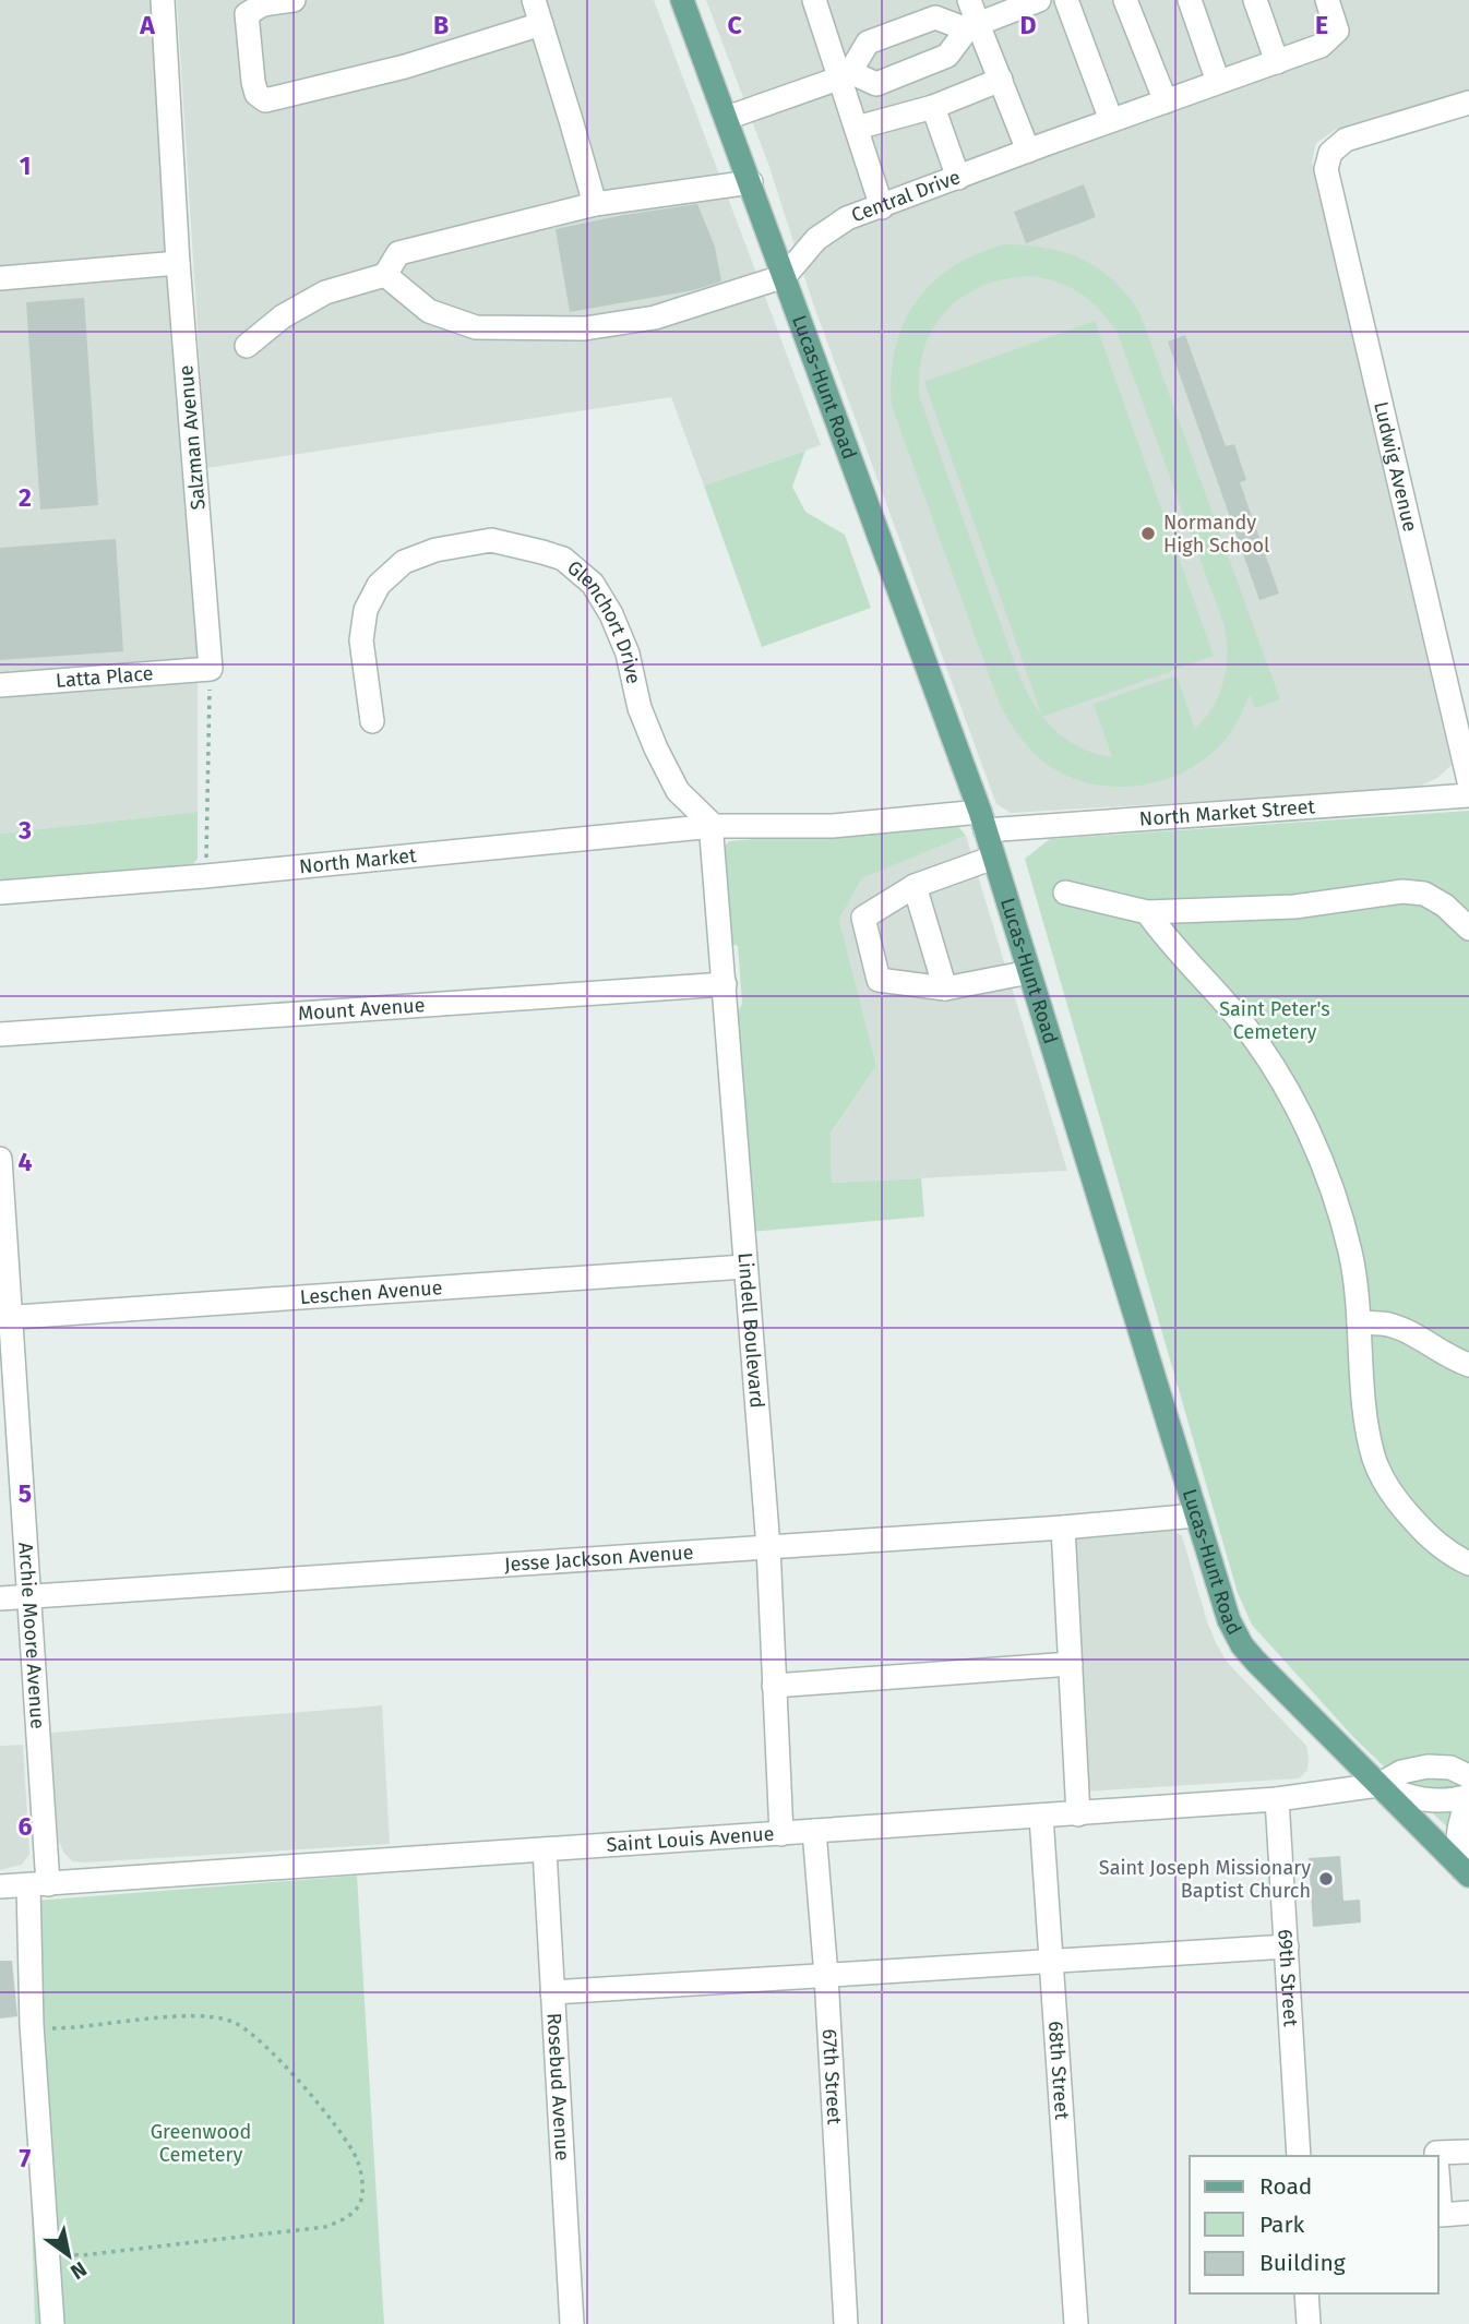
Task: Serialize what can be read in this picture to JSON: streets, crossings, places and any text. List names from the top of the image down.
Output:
{
  "streets": {
    "main road": ["Lucas-Hunt Road"],
    "street": [
      "Central Drive",
      "Salzman Avenue",
      "Ludwig Avenue",
      "Glenchort Drive",
      "Latta Place",
      "North Market Street",
      "North Market",
      "Mount Avenue",
      "Leschen Avenue",
      "Lindell Boulevard",
      "Jesse Jackson Avenue",
      "Archie Moore Avenue",
      "Saint Louis Avenue",
      "69th Street",
      "68th Street",
      "67th Street",
      "Rosebud Avenue"
    ]
  },
  "crossings": [
    ["Central Drive", "Lucas-Hunt Road"],
    ["Lucas-Hunt Road", "North Market Street"],
    ["Lucas-Hunt Road", "Jesse Jackson Avenue"],
    ["Lucas-Hunt Road", "Saint Louis Avenue"],
    ["Salzman Avenue", "Latta Place"],
    ["Glenchort Drive", "North Market Street"],
    ["Glenchort Drive", "North Market"],
    ["Glenchort Drive", "Lindell Boulevard"],
    ["North Market Street", "North Market"],
    ["North Market Street", "Lindell Boulevard"],
    ["North Market", "Lindell Boulevard"],
    ["Mount Avenue", "Lindell Boulevard"],
    ["Leschen Avenue", "Lindell Boulevard"],
    ["Leschen Avenue", "Archie Moore Avenue"],
    ["Lindell Boulevard", "Jesse Jackson Avenue"],
    ["Lindell Boulevard", "Saint Louis Avenue"],
    ["Jesse Jackson Avenue", "Archie Moore Avenue"],
    ["Archie Moore Avenue", "Saint Louis Avenue"],
    ["Saint Louis Avenue", "69th Street"],
    ["Saint Louis Avenue", "68th Street"],
    ["Saint Louis Avenue", "67th Street"],
    ["Saint Louis Avenue", "Rosebud Avenue"]
  ],
  "parks": ["Saint Peter's Cemetery", "Greenwood Cemetery"],
  "places": ["Normandy High School", "Saint Joseph Missionary Baptist Church"],
  "legend": ["Road", "Park", "Building"],
  "north": "bottom right",
  "grid": {
    "columns": [
      "A",
      "B",
      "C",
      "D",
      "E"
    ],
    "rows": [
      "1",
      "2",
      "3",
      "4",
      "5",
      "6",
      "7"
    ]
  }
}
